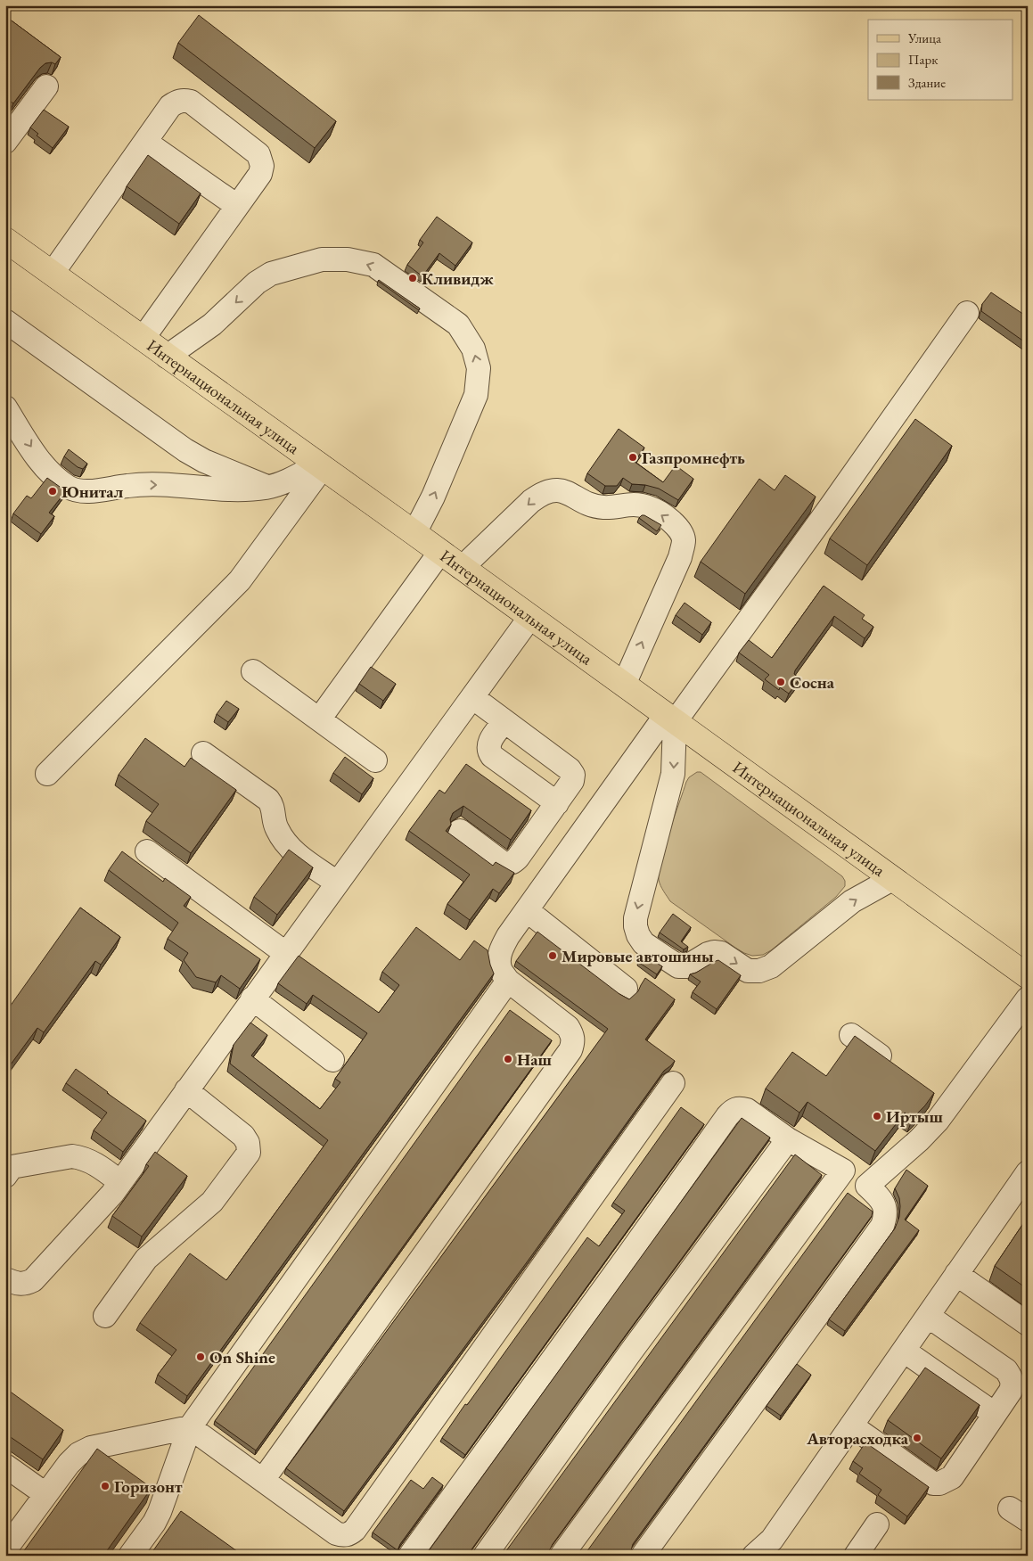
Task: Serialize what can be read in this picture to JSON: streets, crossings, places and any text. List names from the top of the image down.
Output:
{
  "streets": {
    "main road": ["Интернациональная улица"]
  },
  "places": [
    "Кливидж",
    "Газпромнефть",
    "Юнитал",
    "Сосна",
    "Мировые автошины",
    "Наш",
    "Иртыш",
    "On Shine",
    "Авторасходка",
    "Горизонт"
  ],
  "legend": ["Улица", "Парк", "Здание"]
}
